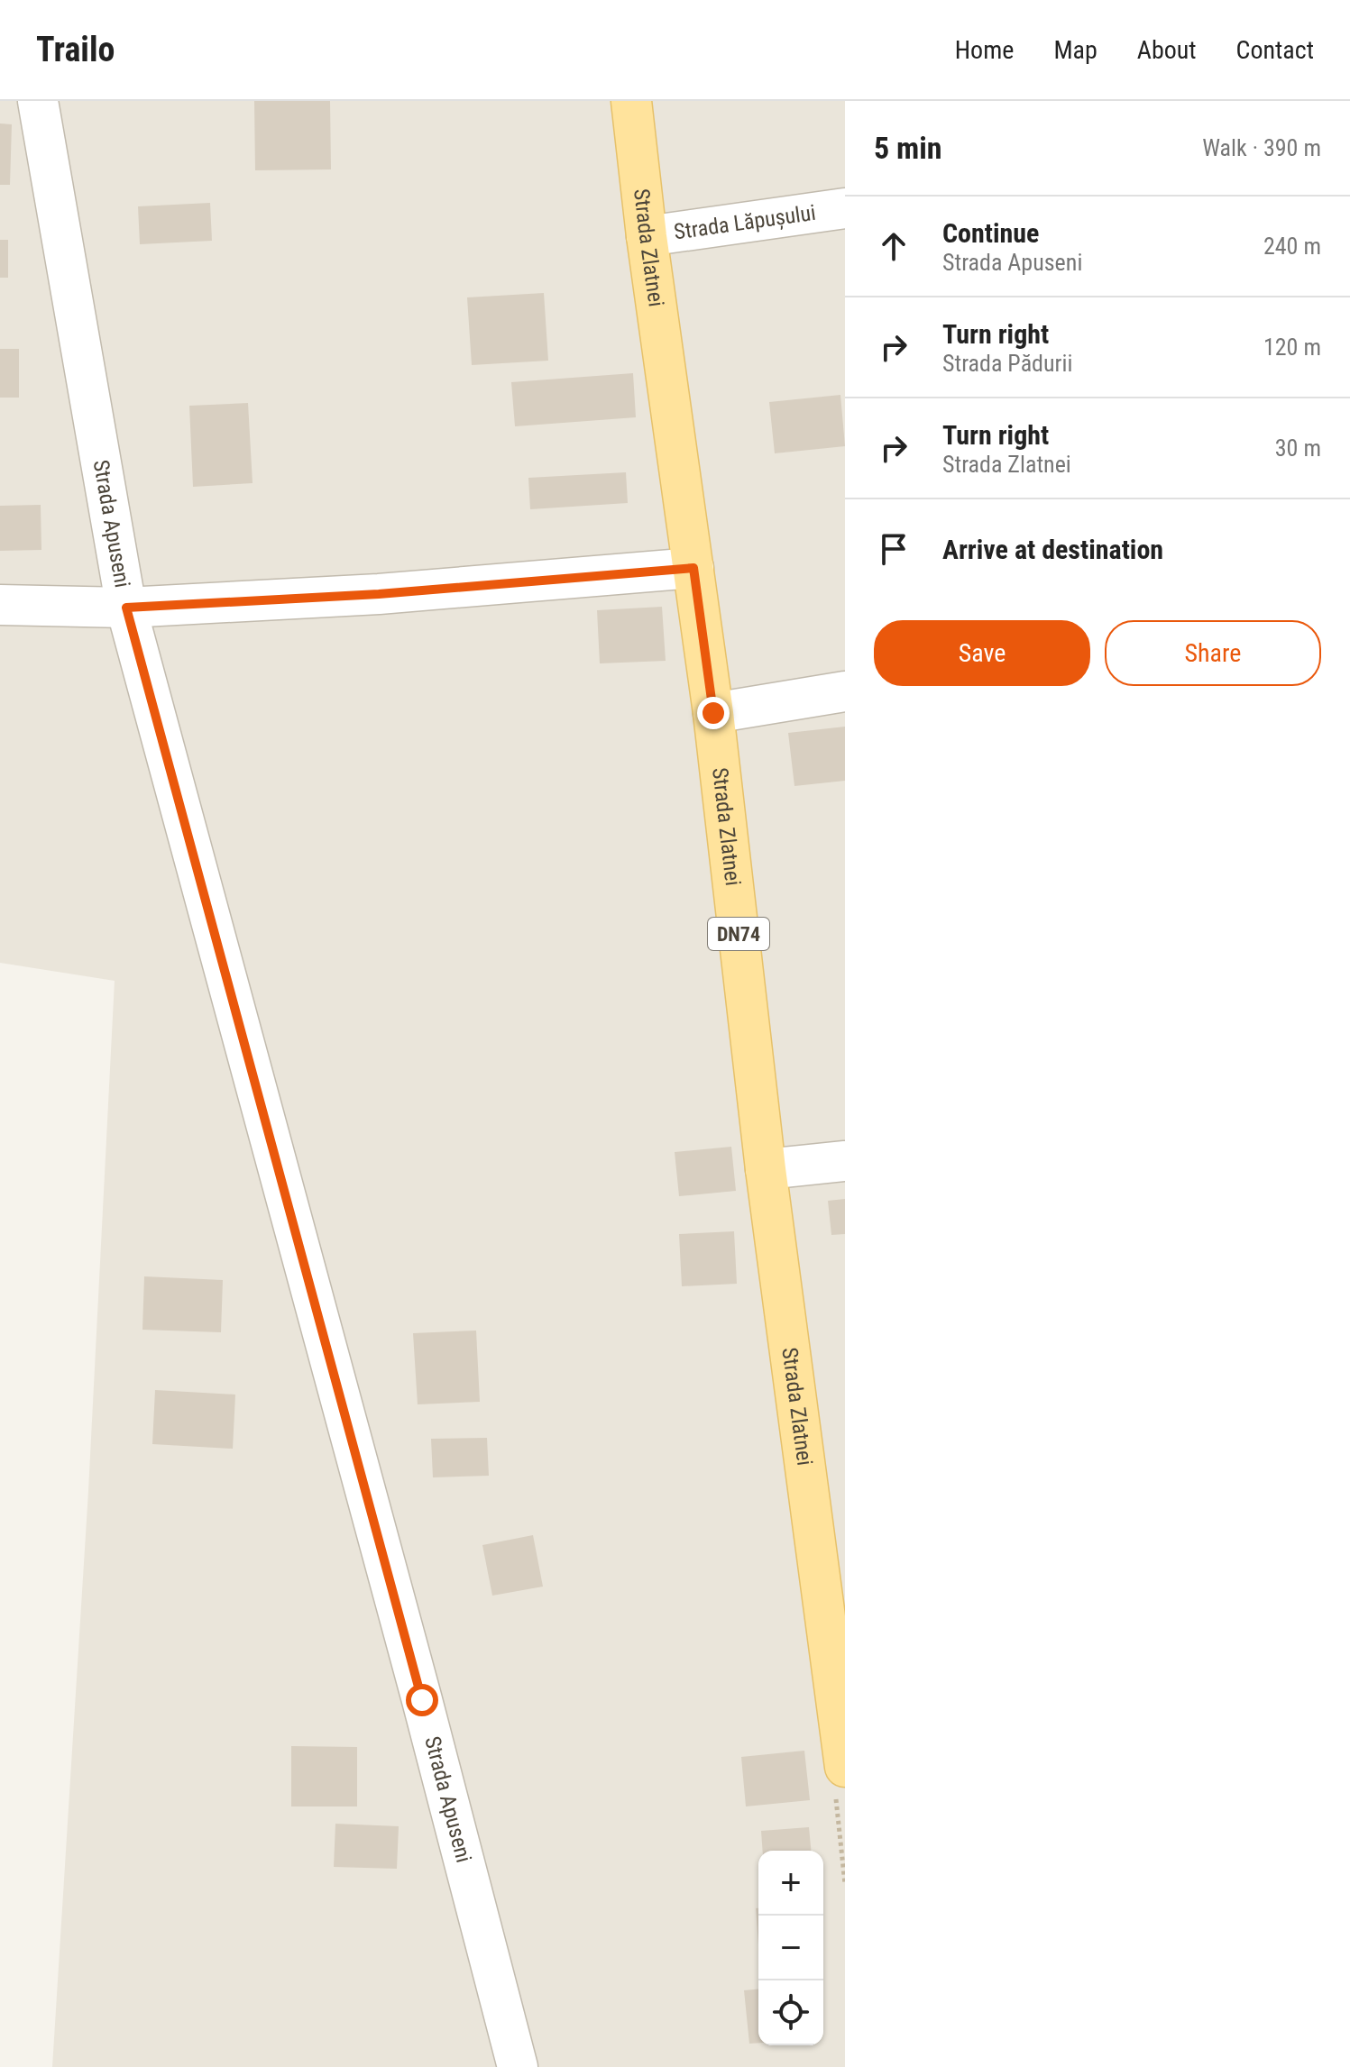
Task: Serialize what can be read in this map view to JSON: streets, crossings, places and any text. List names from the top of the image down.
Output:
{
  "streets": {
    "main road": ["Strada Zlatnei", "DN74"],
    "street": ["Strada Lăpușului", "Strada Apuseni"]
  },
  "crossings": [
    ["Strada Lăpușului", "Strada Zlatnei"]
  ],
  "page": {
    "header": "Trailo",
    "nav": [
      "Home",
      "Map",
      "About",
      "Contact"
    ],
    "heading": ["5 min", "Walk · 390 m"],
    "list": [
      ["Continue", "Strada Apuseni", "240 m"],
      ["Turn right", "Strada Pădurii", "120 m"],
      ["Turn right", "Strada Zlatnei", "30 m"],
      "Arrive at destination"
    ],
    "buttons": ["Save", "Share"],
    "map_buttons": ["+", "−"]
  }
}
